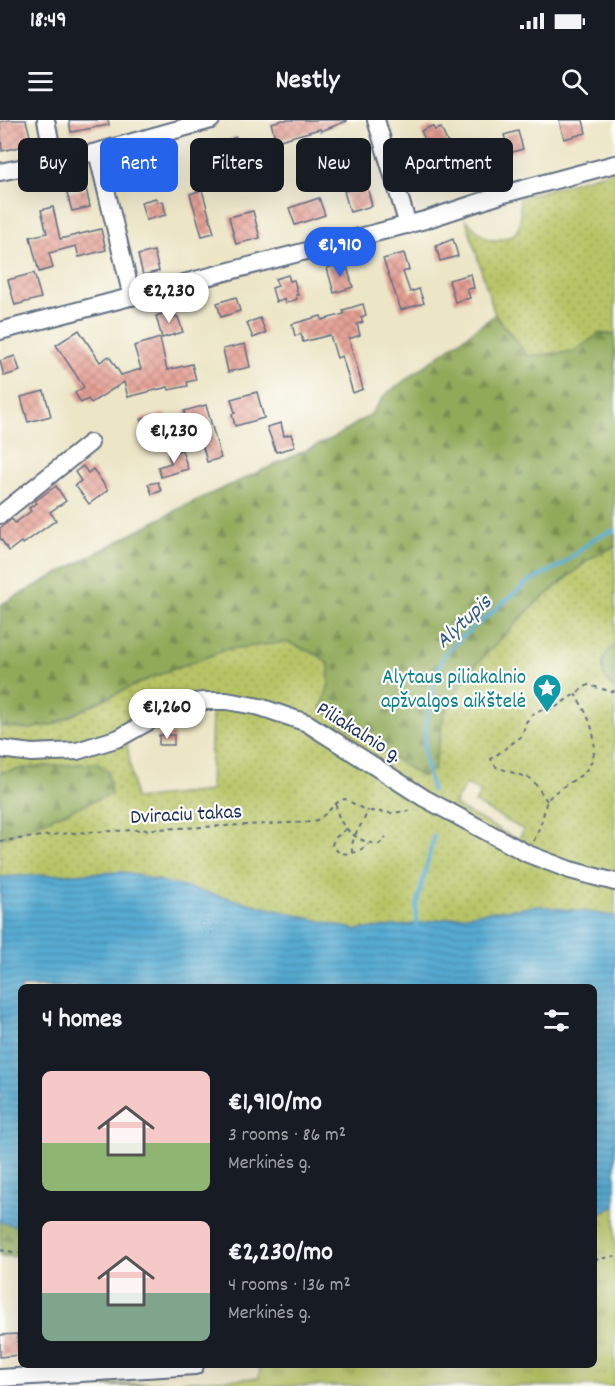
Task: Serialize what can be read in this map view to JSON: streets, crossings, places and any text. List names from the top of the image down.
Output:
{
  "streets": {
    "street": ["Piliakalnio g."],
    "path": ["Dviraciu takas"]
  },
  "water": ["Alytupis"],
  "places": {
    "place": ["Alytaus piliakalnio apžvalgos aikštelė"]
  },
  "page": {
    "status": "18:49",
    "header": "Nestly",
    "chip": [
      "Buy",
      "Rent",
      "Filters",
      "New",
      "Apartment"
    ],
    "price": [
      "€1,910",
      "€2,230",
      "€1,230",
      "€1,260"
    ],
    "heading": "4 homes",
    "list": [
      {
        "name": "€1,910/mo",
        "note": "3 rooms · 86 m² · Merkinės g."
      },
      {
        "name": "€2,230/mo",
        "note": "4 rooms · 136 m² · Merkinės g."
      }
    ]
  }
}
